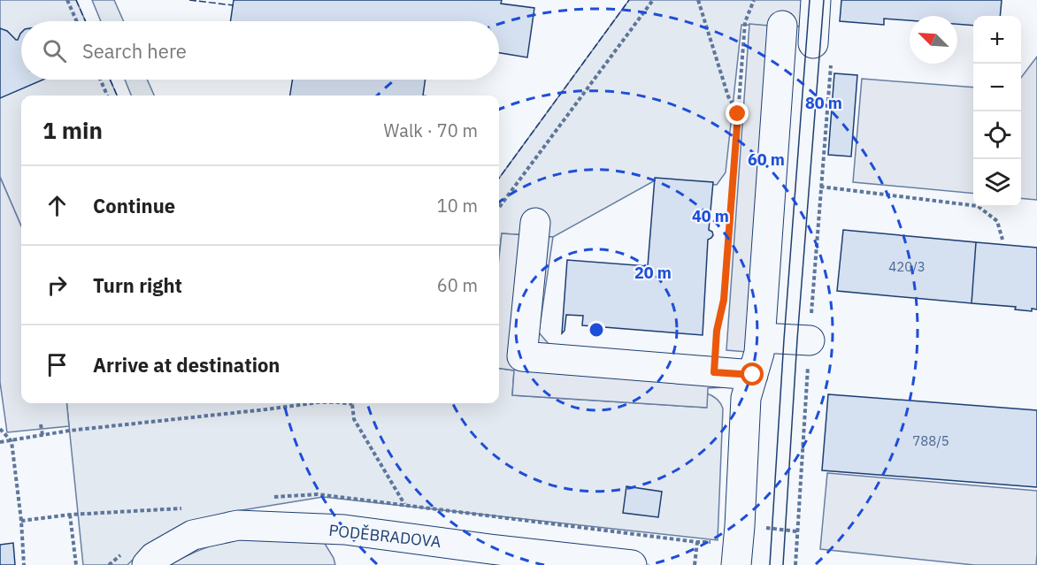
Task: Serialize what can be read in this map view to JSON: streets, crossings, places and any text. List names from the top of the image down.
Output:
{
  "streets": {
    "street": ["PODĚBRADOVA"]
  },
  "house_numbers": ["420/3", "788/5"],
  "north": "top left",
  "page": {
    "map_buttons": ["+", "−"],
    "search": "Search here",
    "heading": ["1 min", "Walk · 70 m"],
    "list": [
      ["Continue", "10 m"],
      ["Turn right", "60 m"],
      "Arrive at destination"
    ]
  },
  "rings": [
    "80 m",
    "60 m",
    "40 m",
    "20 m"
  ]
}
